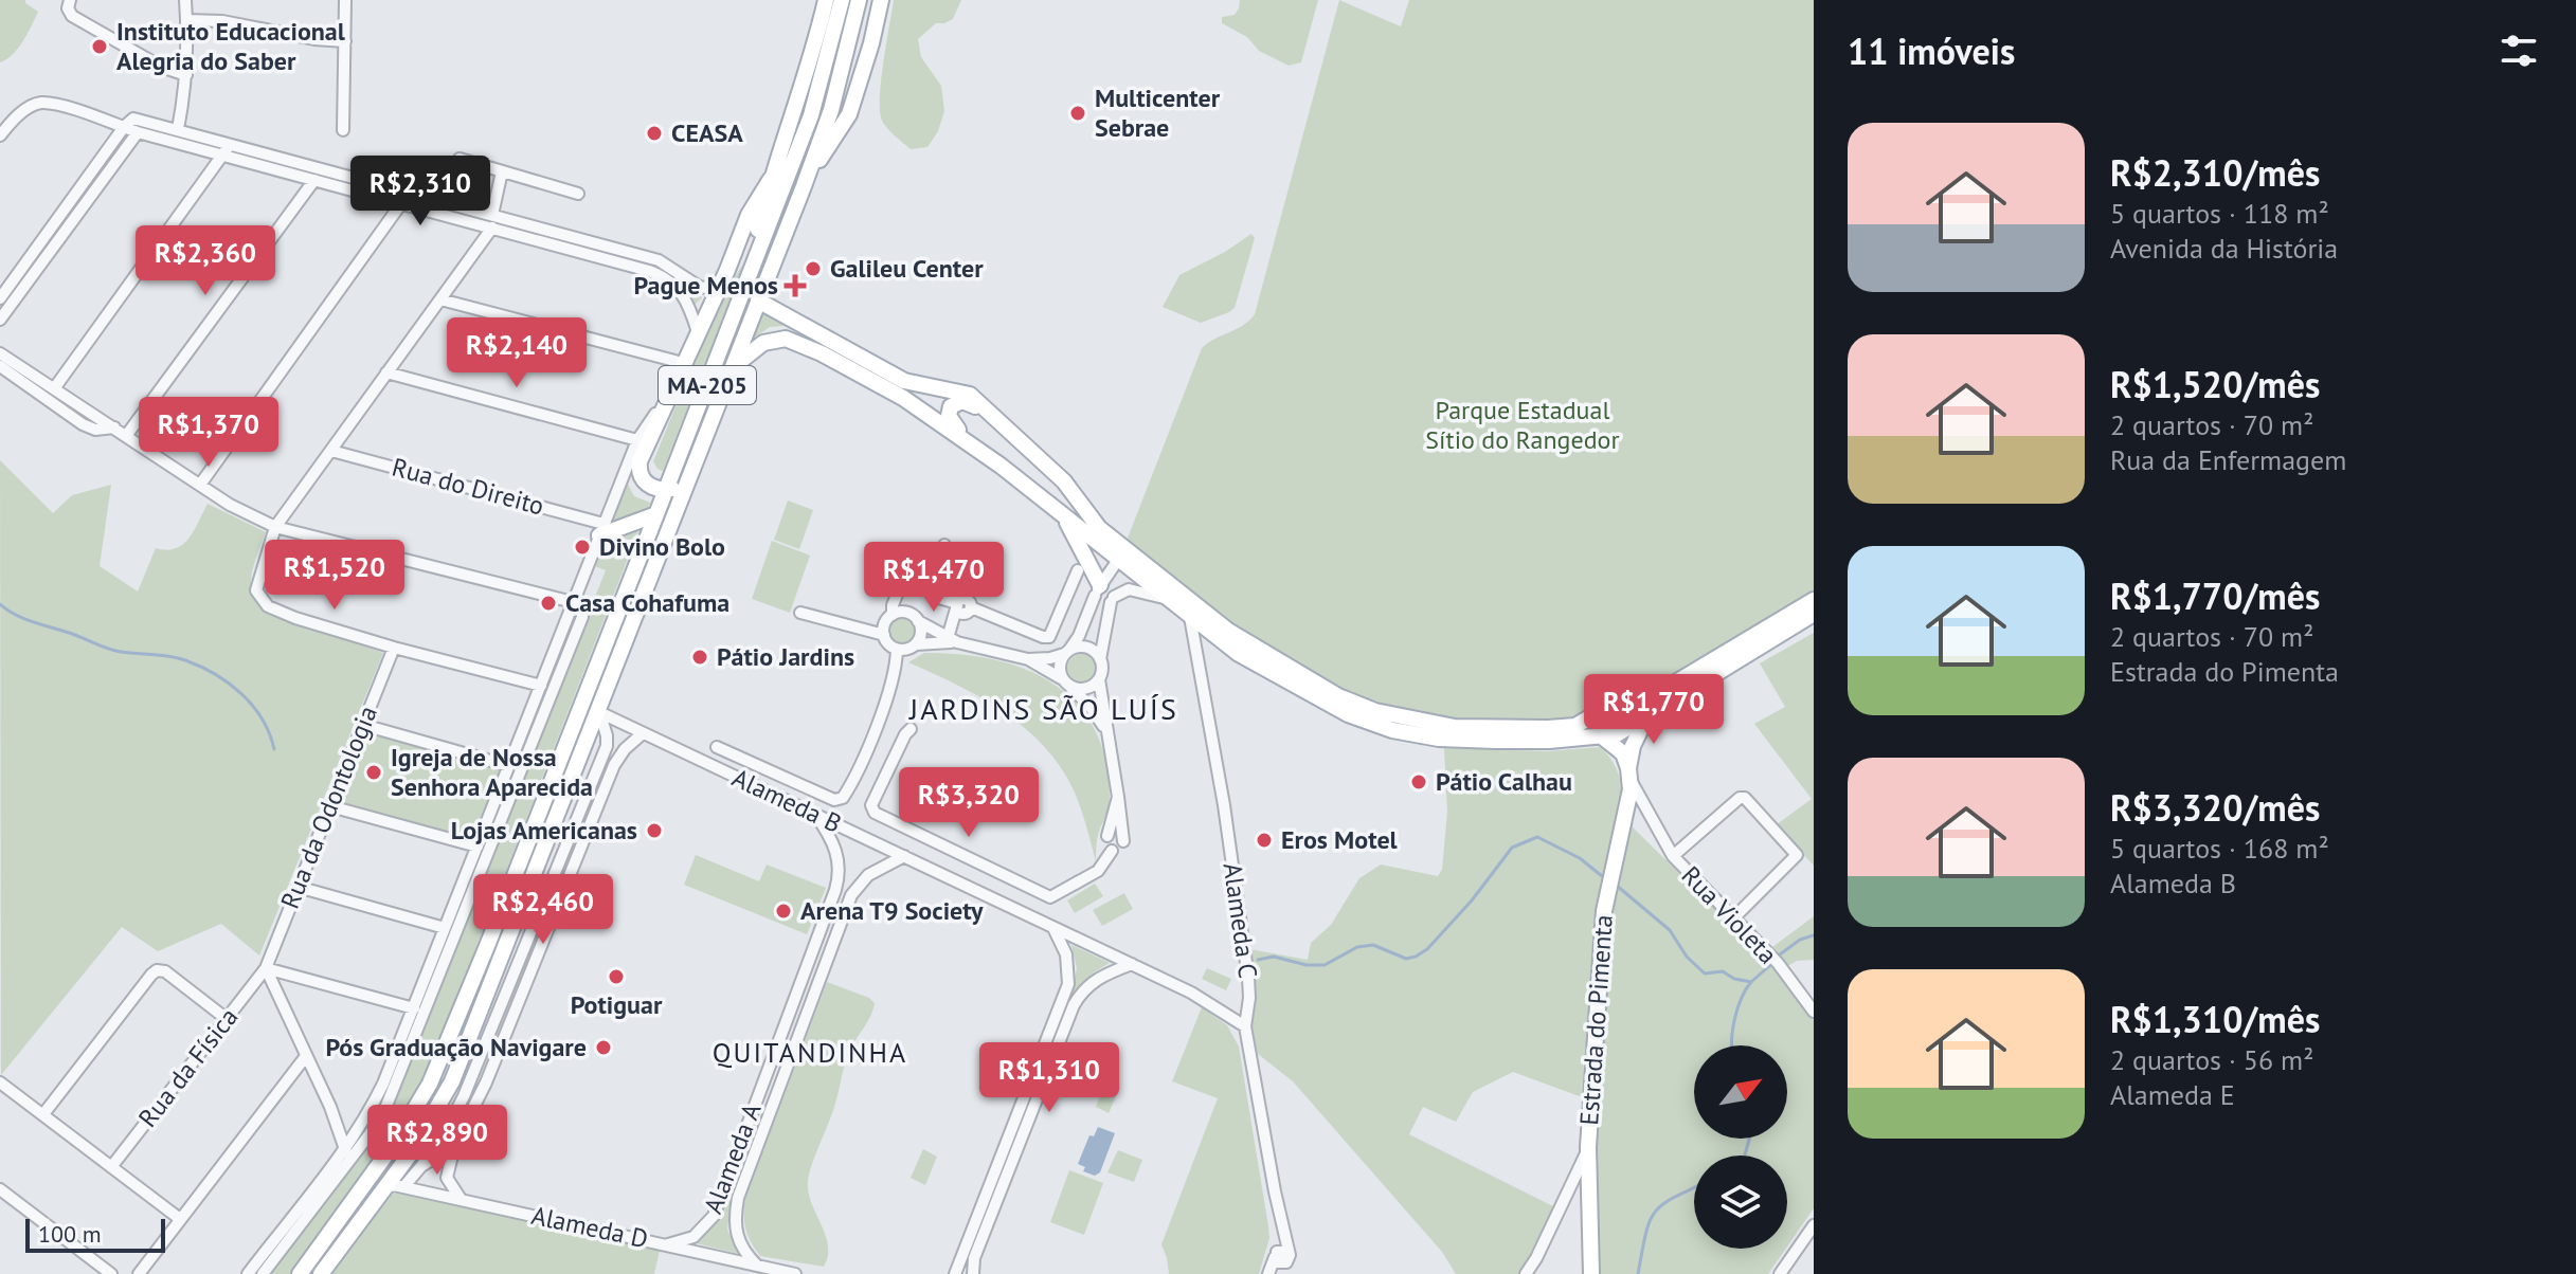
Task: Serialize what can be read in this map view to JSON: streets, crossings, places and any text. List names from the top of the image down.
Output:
{
  "streets": {
    "main road": ["MA-205", "Estrada do Pimenta"],
    "street": [
      "Rua do Direito",
      "Alameda B",
      "Rua da Odontologia",
      "Rua Violeta",
      "Alameda C",
      "Rua da Física",
      "Alameda A",
      "Alameda D"
    ]
  },
  "crossings": [
    ["MA-205", "Alameda B"],
    ["MA-205", "Alameda D"],
    ["Alameda B", "Alameda C"],
    ["Alameda B", "Alameda A"],
    ["Rua da Odontologia", "Rua da Física"],
    ["Rua Violeta", "Estrada do Pimenta"],
    ["Alameda A", "Alameda D"]
  ],
  "districts": ["JARDINS SÃO LUÍS", "QUITANDINHA"],
  "parks": ["Parque Estadual Sítio do Rangedor"],
  "places": {
    "other": [
      "Instituto Educacional Alegria do Saber",
      "Multicenter Sebrae",
      "CEASA",
      "Galileu Center",
      "Divino Bolo",
      "Casa Cohafuma",
      "Pátio Jardins",
      "Igreja de Nossa Senhora Aparecida",
      "Pátio Calhau",
      "Lojas Americanas",
      "Eros Motel",
      "Arena T9 Society",
      "Potiguar",
      "Pós Graduação Navigare"
    ],
    "health": ["Pague Menos"]
  },
  "scale_bar": "100 m",
  "north": "top right",
  "page": {
    "heading": "11 imóveis",
    "list": [
      {
        "name": "R$2,310/mês",
        "note": "5 quartos · 118 m² · Avenida da História"
      },
      {
        "name": "R$1,520/mês",
        "note": "2 quartos · 70 m² · Rua da Enfermagem"
      },
      {
        "name": "R$1,770/mês",
        "note": "2 quartos · 70 m² · Estrada do Pimenta"
      },
      {
        "name": "R$3,320/mês",
        "note": "5 quartos · 168 m² · Alameda B"
      },
      {
        "name": "R$1,310/mês",
        "note": "2 quartos · 56 m² · Alameda E"
      }
    ],
    "price": [
      "R$2,310",
      "R$2,360",
      "R$2,140",
      "R$1,370",
      "R$1,520",
      "R$1,470",
      "R$1,770",
      "R$3,320",
      "R$2,460",
      "R$1,310",
      "R$2,890"
    ],
    "scale": "100 m"
  }
}
